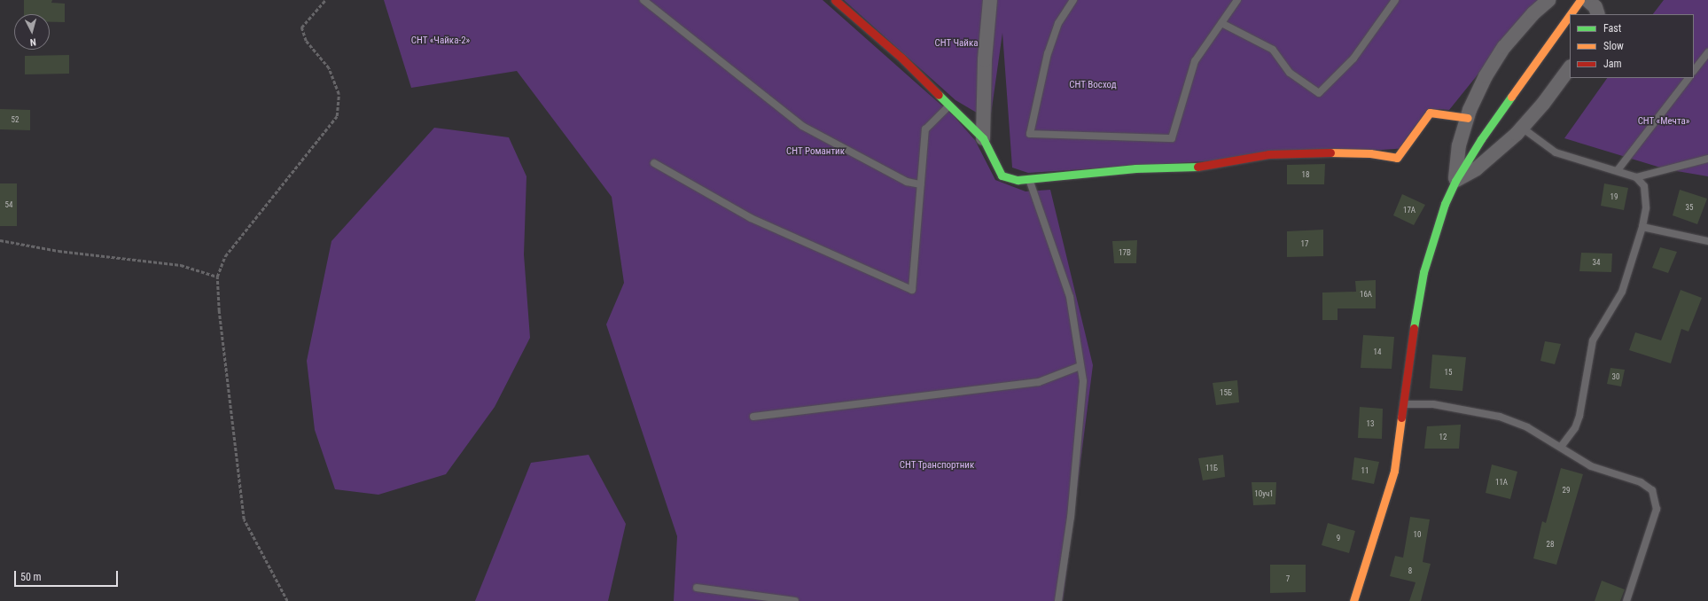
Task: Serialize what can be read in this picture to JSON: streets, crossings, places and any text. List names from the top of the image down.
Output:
{
  "parks": [
    "СНТ «Чайка-2»",
    "СНТ Чайка",
    "СНТ Восход",
    "СНТ «Мечта»",
    "СНТ Романтик",
    "СНТ Транспортник"
  ],
  "house_numbers": [
    "52",
    "18",
    "19",
    "54",
    "35",
    "17А",
    "17",
    "17В",
    "34",
    "16А",
    "14",
    "15",
    "30",
    "15Б",
    "13",
    "12",
    "11Б",
    "11",
    "11А",
    "29",
    "10уч1",
    "10",
    "9",
    "28",
    "8",
    "7"
  ],
  "legend": ["Fast", "Slow", "Jam"],
  "scale_bar": "50 m",
  "north": "bottom"
}
